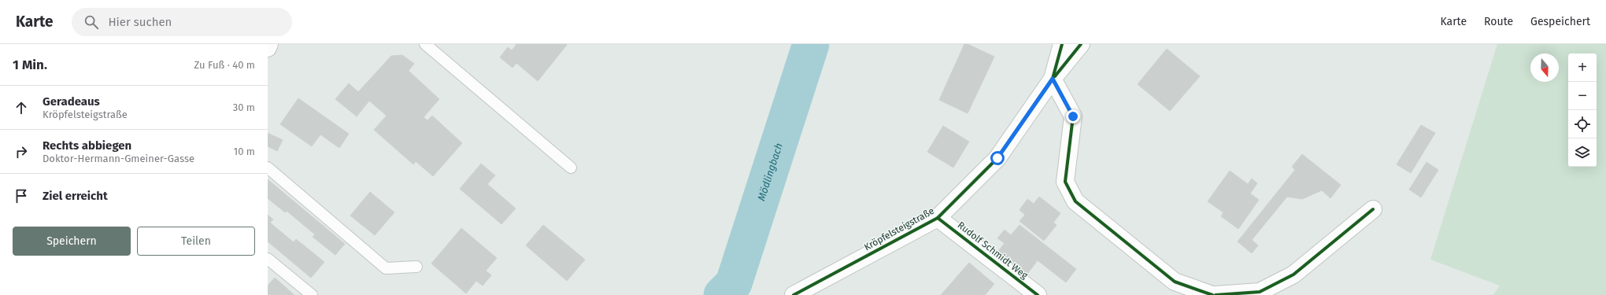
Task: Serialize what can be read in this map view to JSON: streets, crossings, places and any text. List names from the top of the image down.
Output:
{
  "streets": {
    "street": ["Kröpfelsteigstraße", "Rudolf Schmidt Weg"]
  },
  "crossings": [
    ["Kröpfelsteigstraße", "Rudolf Schmidt Weg"]
  ],
  "water": ["Mödlingbach"],
  "north": "bottom",
  "page": {
    "header": "Karte",
    "search": "Hier suchen",
    "nav": ["Karte", "Route", "Gespeichert"],
    "heading": ["1 Min.", "Zu Fuß · 40 m"],
    "map_buttons": ["+", "−"],
    "list": [
      ["Geradeaus", "Kröpfelsteigstraße", "30 m"],
      ["Rechts abbiegen", "Doktor-Hermann-Gmeiner-Gasse", "10 m"],
      "Ziel erreicht"
    ],
    "buttons": ["Speichern", "Teilen"]
  }
}
